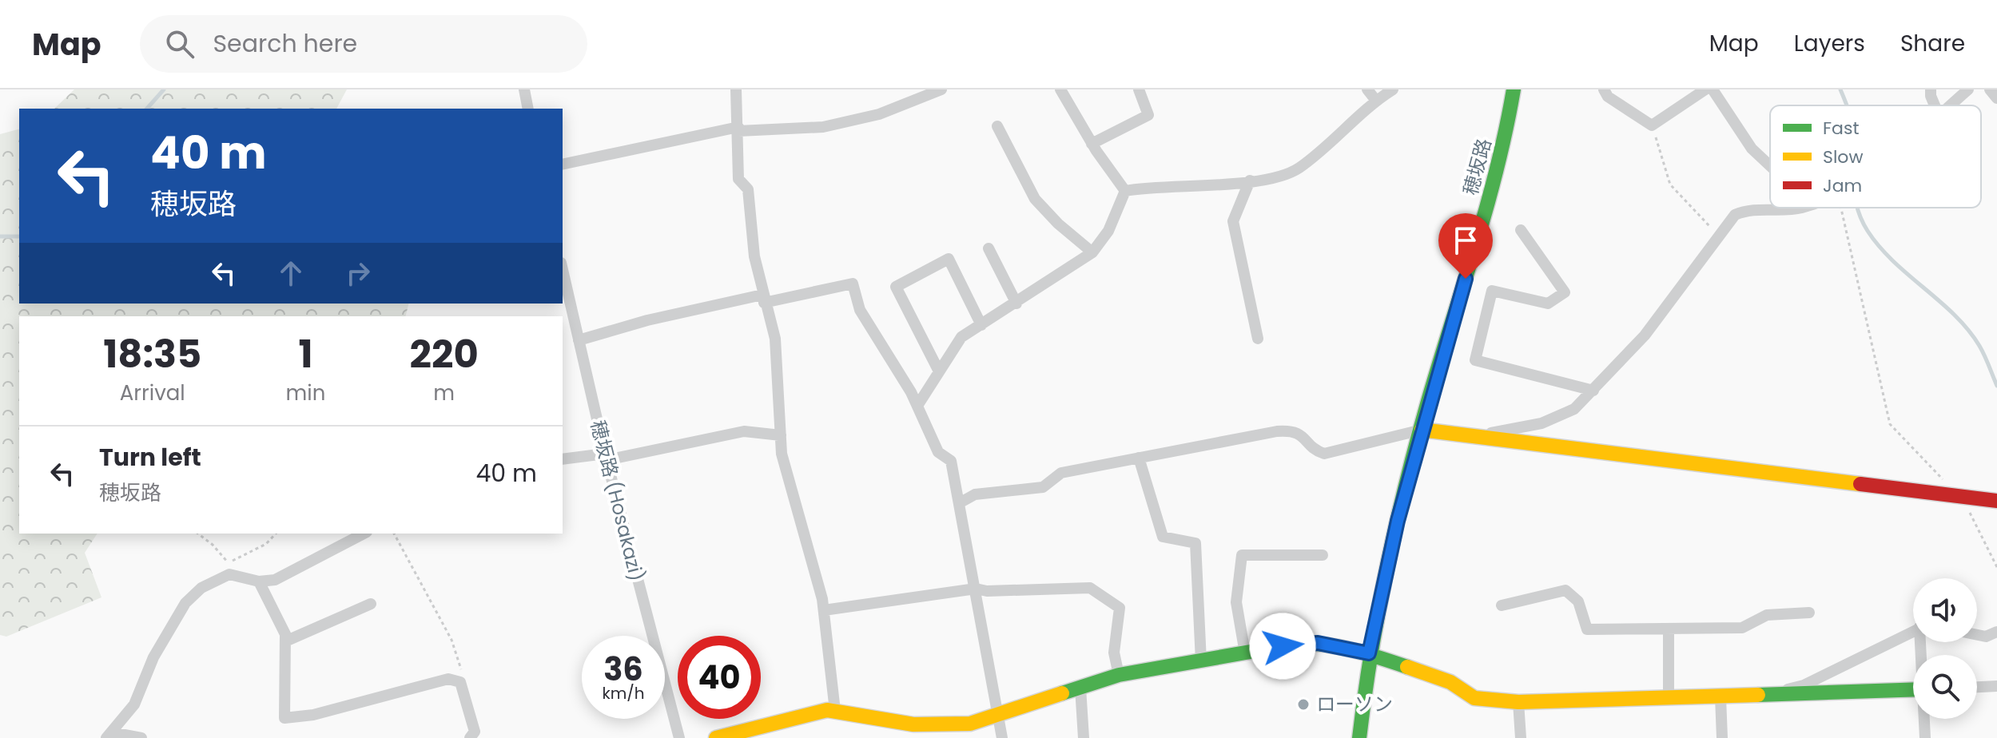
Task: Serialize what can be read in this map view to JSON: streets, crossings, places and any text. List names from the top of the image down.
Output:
{
  "streets": {
    "street": ["穂坂路", "穂坂路 (Hosakazi)"]
  },
  "places": ["ローソン"],
  "legend": ["Fast", "Slow", "Jam"],
  "page": {
    "header": "Map",
    "search": "Search here",
    "nav": ["Map", "Layers", "Share"],
    "turn": ["40 m", "穂坂路"],
    "eta": [
      "18:35",
      "Arrival",
      "1",
      "min",
      "220",
      "m"
    ],
    "list": [
      {
        "name": "Turn left",
        "note": "穂坂路",
        "value": "40 m"
      }
    ],
    "speed": "36 km/h",
    "limit": "40"
  }
}
